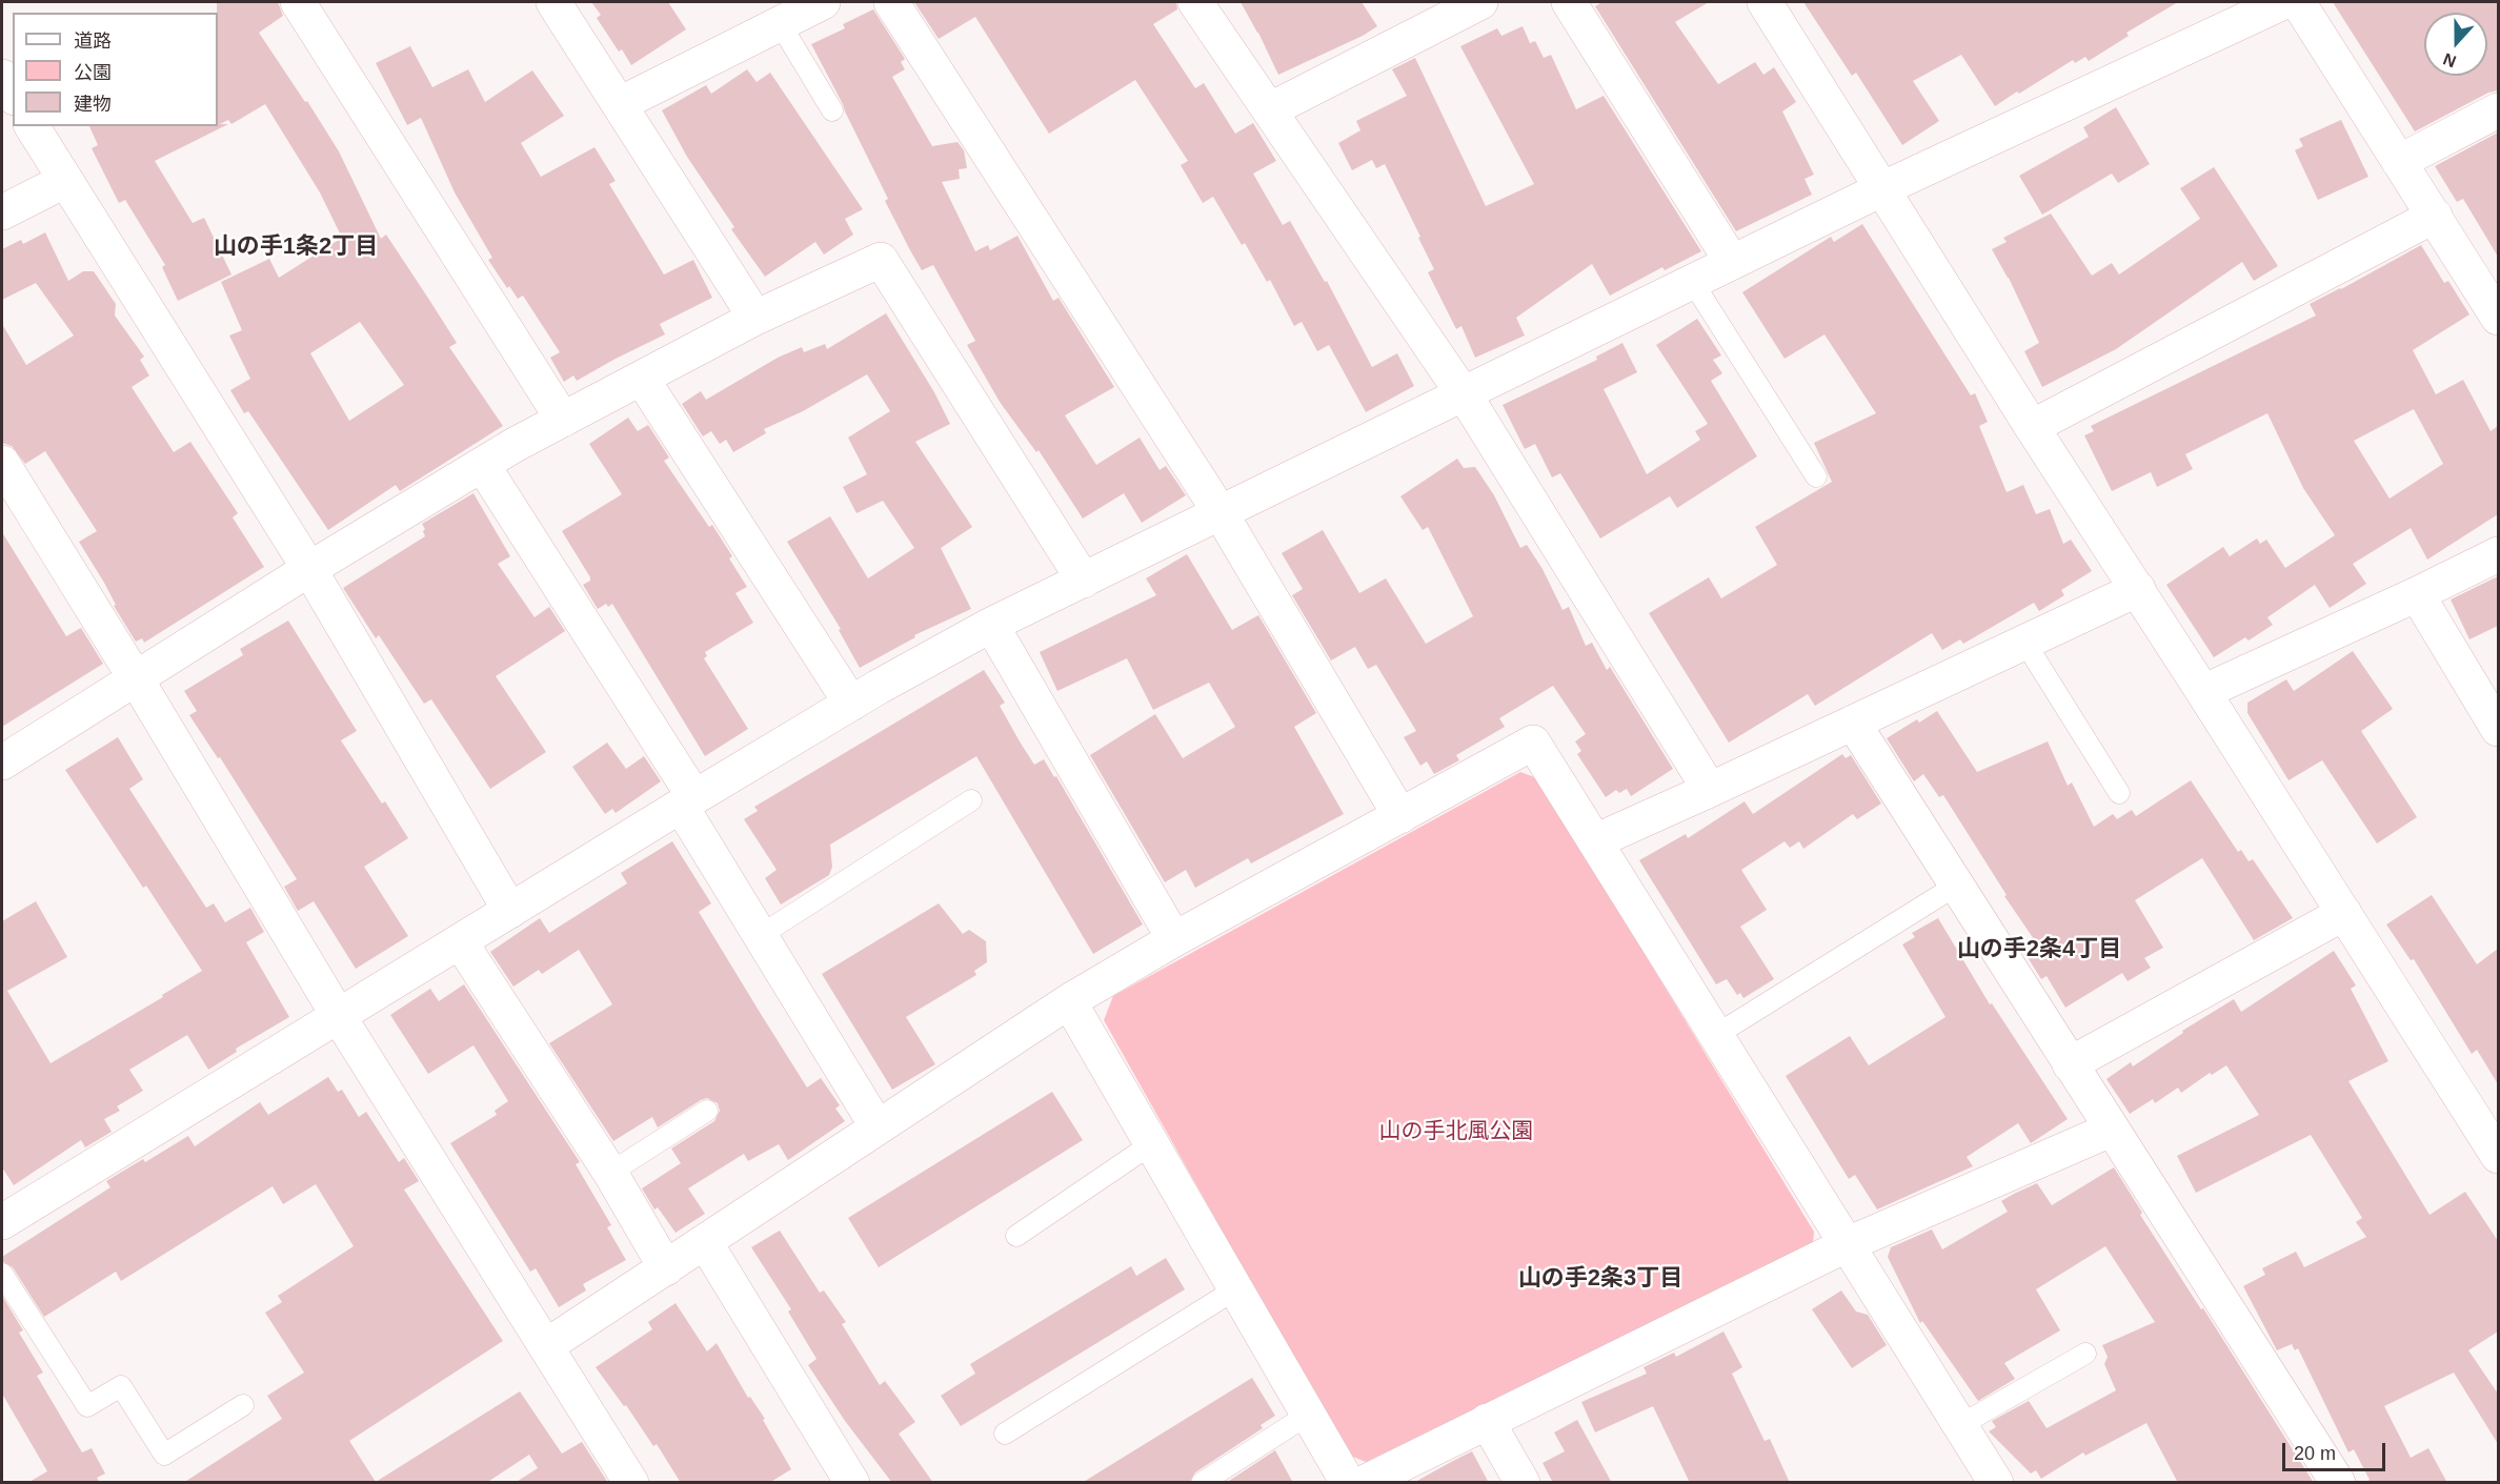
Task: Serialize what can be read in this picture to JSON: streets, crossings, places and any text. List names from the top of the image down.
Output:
{
  "districts": ["山の手1条2丁目", "山の手2条4丁目", "山の手2条3丁目"],
  "parks": ["山の手北風公園"],
  "legend": ["道路", "公園", "建物"],
  "scale_bar": "20 m",
  "north": "bottom"
}
